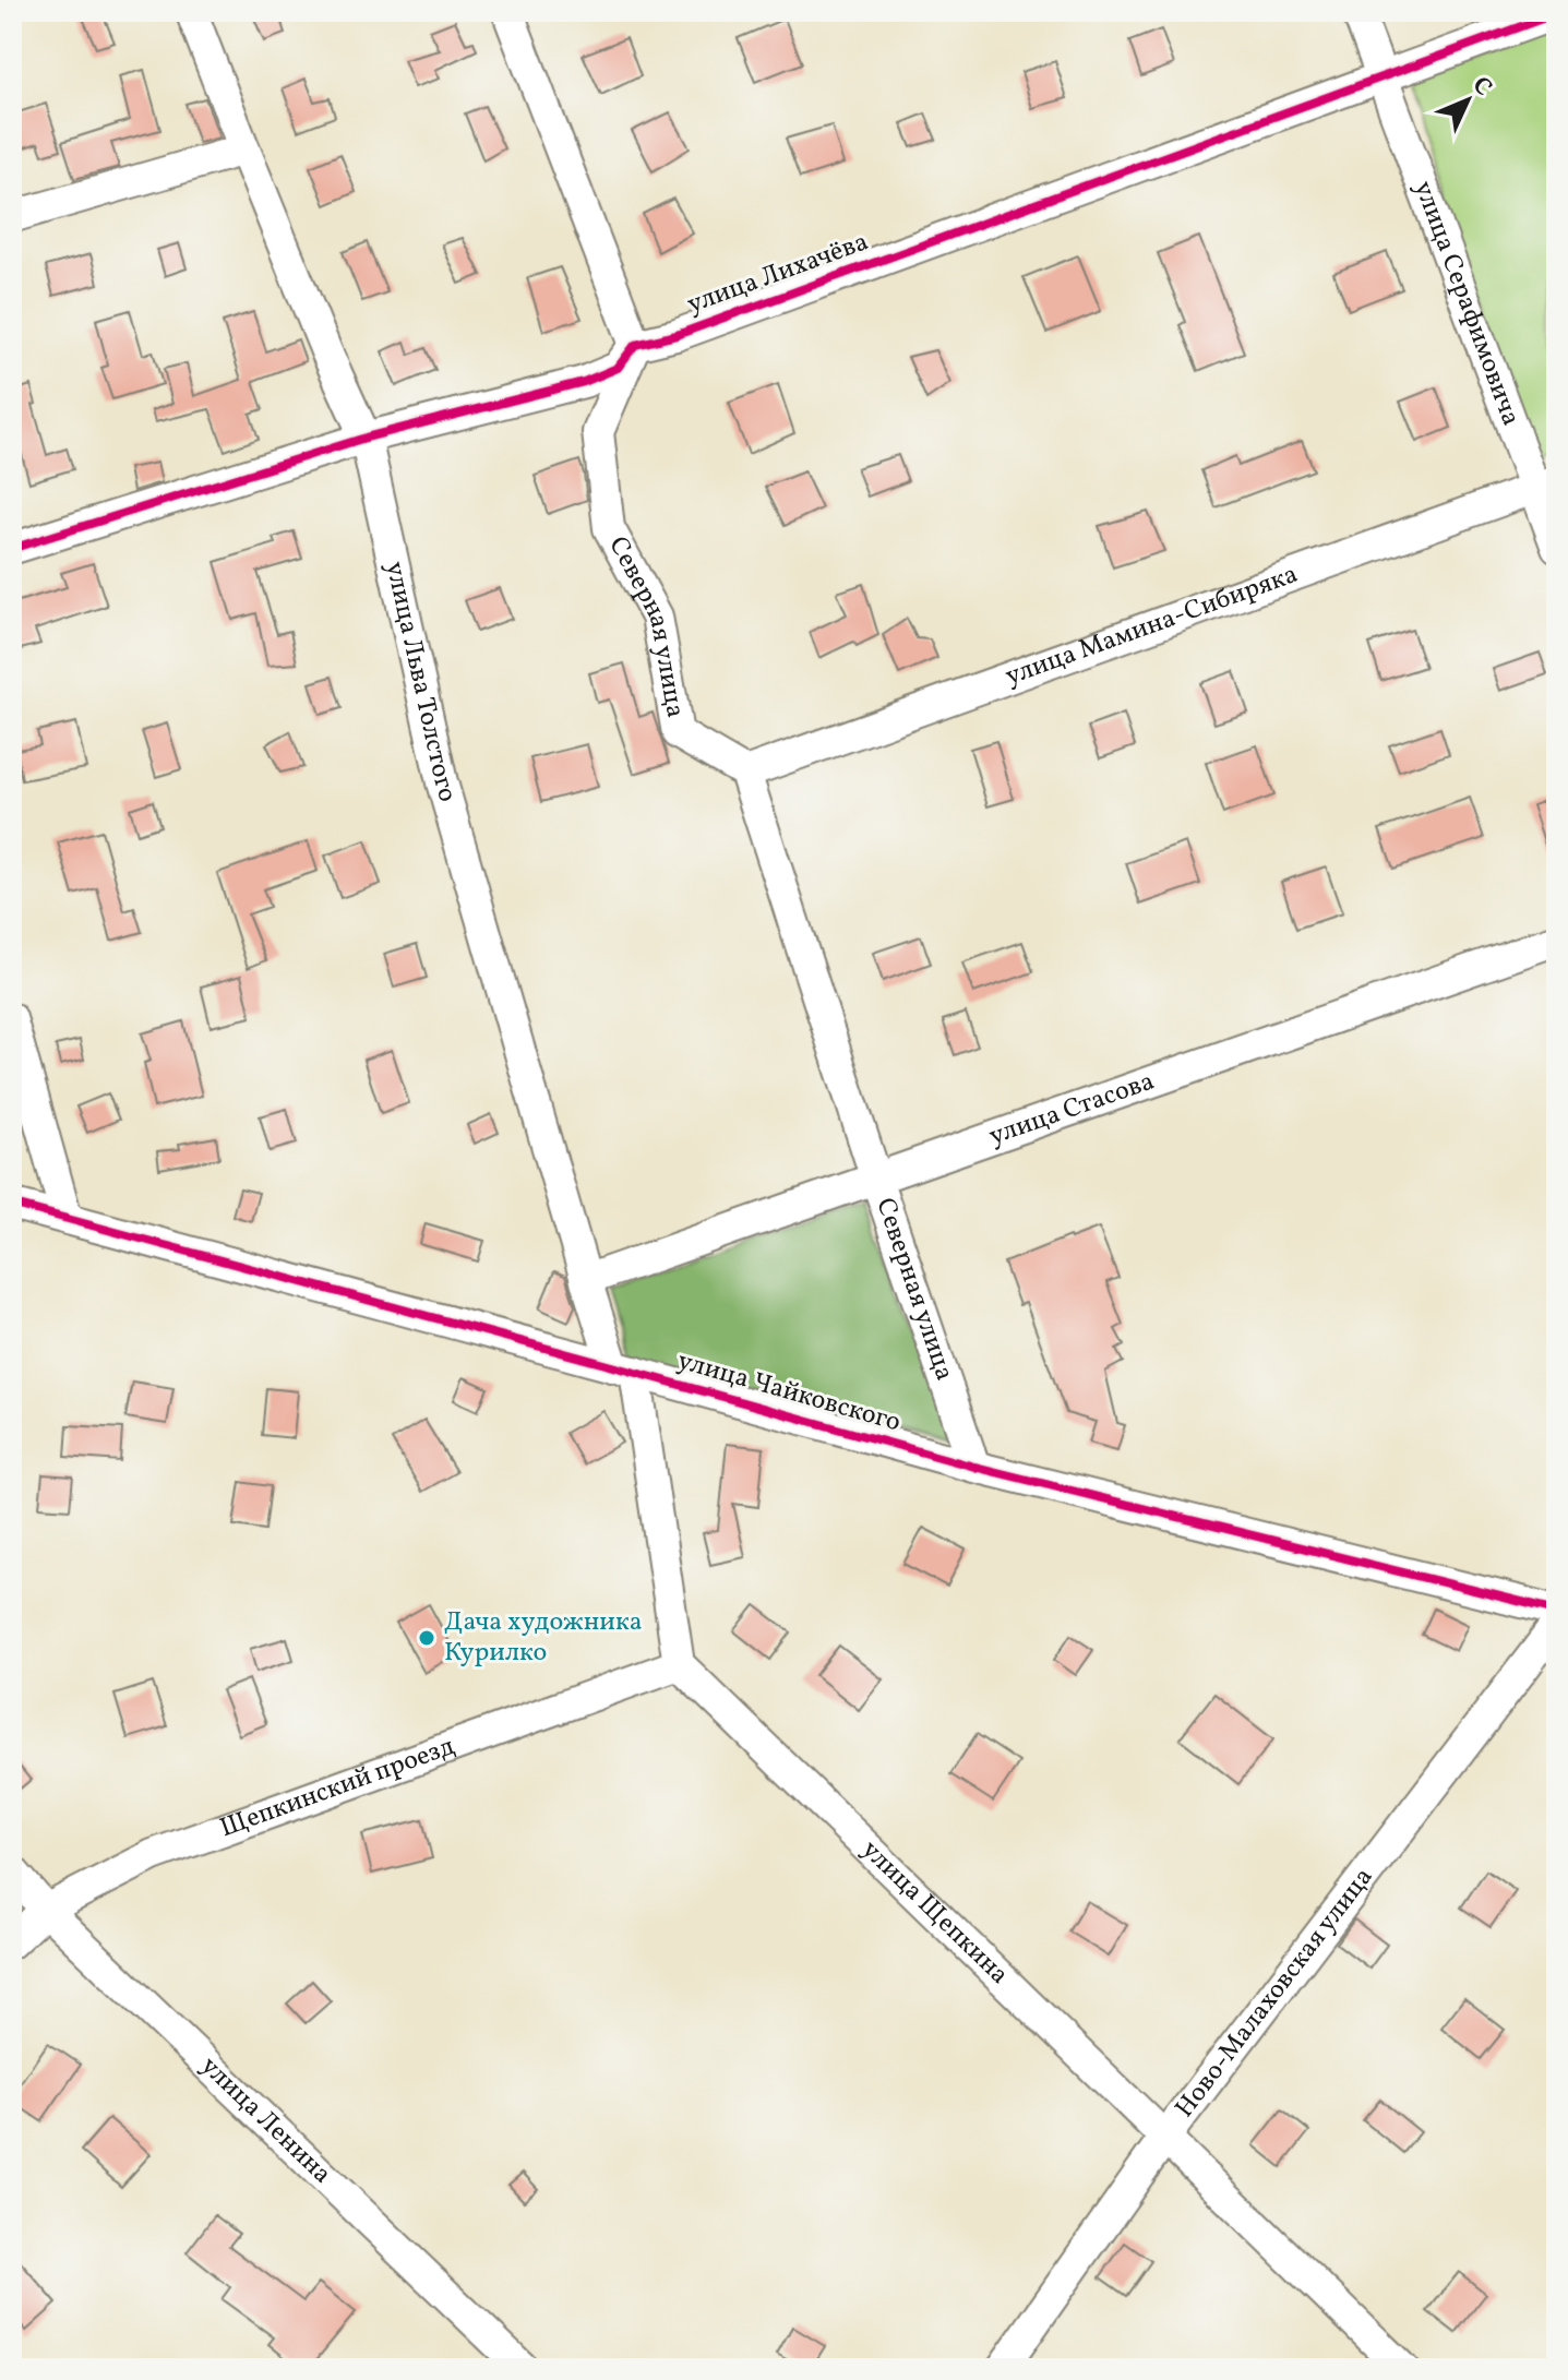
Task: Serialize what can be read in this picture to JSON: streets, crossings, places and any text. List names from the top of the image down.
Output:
{
  "streets": {
    "street": [
      "улица Лихачёва",
      "улица Серафимовича",
      "улица Мамина-Сибиряка",
      "Северная улица",
      "улица Льва Толстого",
      "улица Стасова",
      "улица Чайковского",
      "Щепкинский проезд",
      "улица Щепкина",
      "Ново-Малаховская улица",
      "улица Ленина"
    ]
  },
  "crossings": [
    ["улица Лихачёва", "улица Серафимовича"],
    ["улица Лихачёва", "Северная улица"],
    ["улица Лихачёва", "улица Льва Толстого"],
    ["улица Серафимовича", "улица Мамина-Сибиряка"],
    ["улица Мамина-Сибиряка", "Северная улица"],
    ["Северная улица", "улица Стасова"],
    ["Северная улица", "улица Чайковского"],
    ["улица Льва Толстого", "улица Стасова"],
    ["улица Льва Толстого", "улица Чайковского"],
    ["Щепкинский проезд", "улица Щепкина"],
    ["Щепкинский проезд", "улица Ленина"],
    ["улица Щепкина", "Ново-Малаховская улица"]
  ],
  "places": ["Дача художника Курилко"],
  "north": "top right"
}
